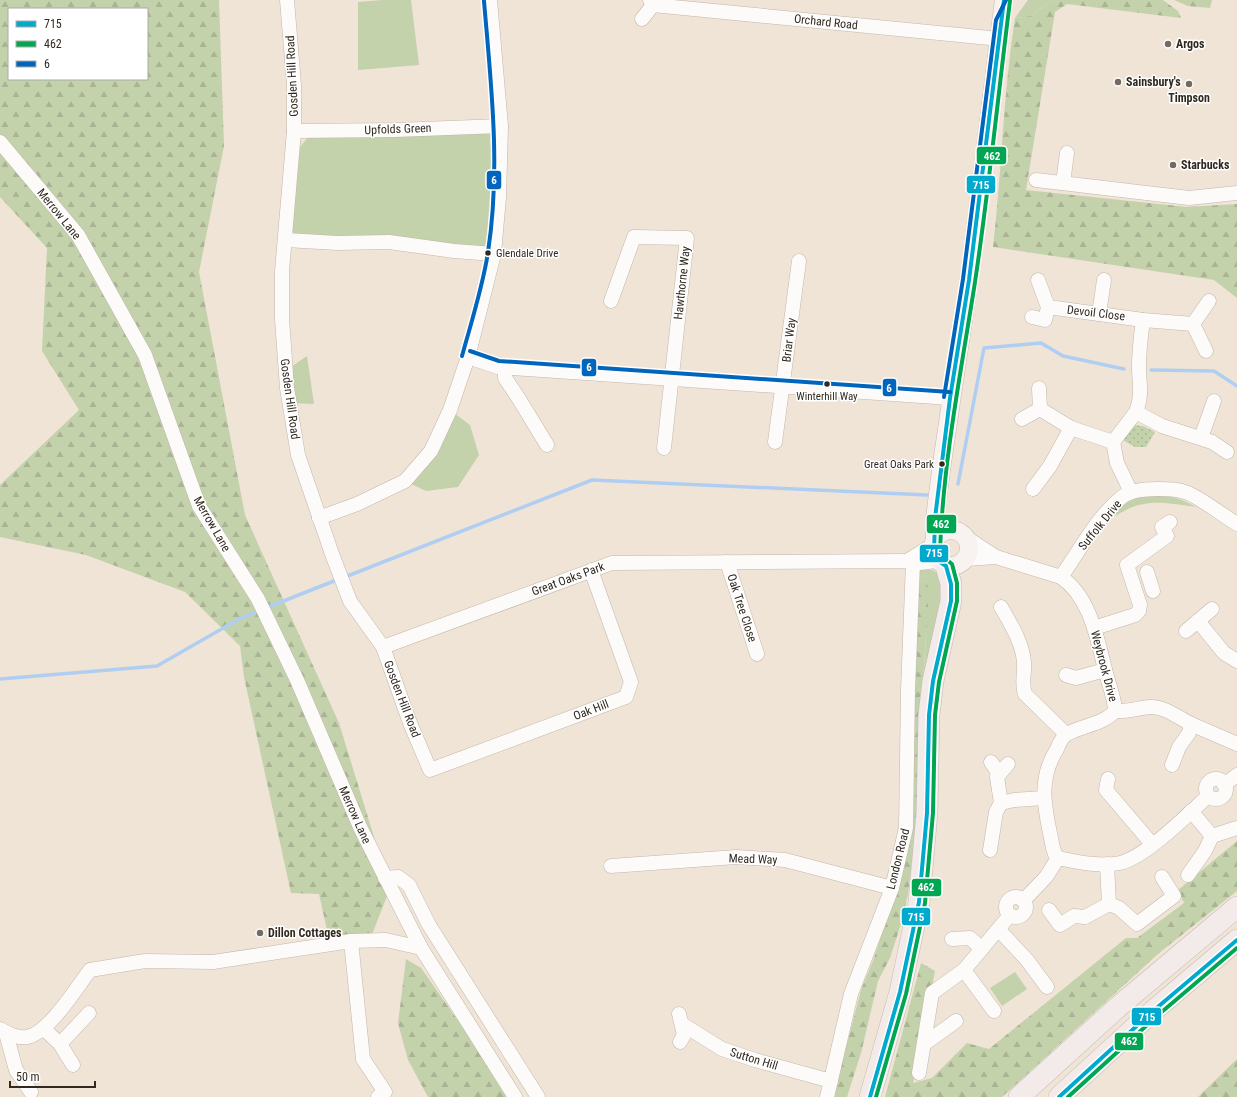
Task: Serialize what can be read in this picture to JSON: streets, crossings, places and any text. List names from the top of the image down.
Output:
{
  "streets": {
    "street": [
      "Orchard Road",
      "Gosden Hill Road",
      "Upfolds Green",
      "Merrow Lane",
      "Hawthorne Way",
      "Devoil Close",
      "Briar Way",
      "Suffolk Drive",
      "Great Oaks Park",
      "Oak Tree Close",
      "Weybrook Drive",
      "Oak Hill",
      "Mead Way",
      "London Road",
      "Sutton Hill"
    ]
  },
  "crossings": [
    ["Gosden Hill Road", "Upfolds Green"],
    ["Gosden Hill Road", "Great Oaks Park"],
    ["Gosden Hill Road", "Oak Hill"],
    ["Suffolk Drive", "Weybrook Drive"],
    ["Great Oaks Park", "Oak Tree Close"],
    ["Great Oaks Park", "Weybrook Drive"],
    ["Great Oaks Park", "Oak Hill"],
    ["Great Oaks Park", "London Road"],
    ["Mead Way", "London Road"],
    ["London Road", "Sutton Hill"]
  ],
  "places": [
    "Argos",
    "Sainsbury's",
    "Timpson",
    "Starbucks",
    "Glendale Drive",
    "Winterhill Way",
    "Great Oaks Park",
    "Dillon Cottages"
  ],
  "lines": ["transit line 715", "transit line 6", "transit line 462"],
  "legend": ["715", "462", "6"],
  "scale_bar": "50 m"
}
